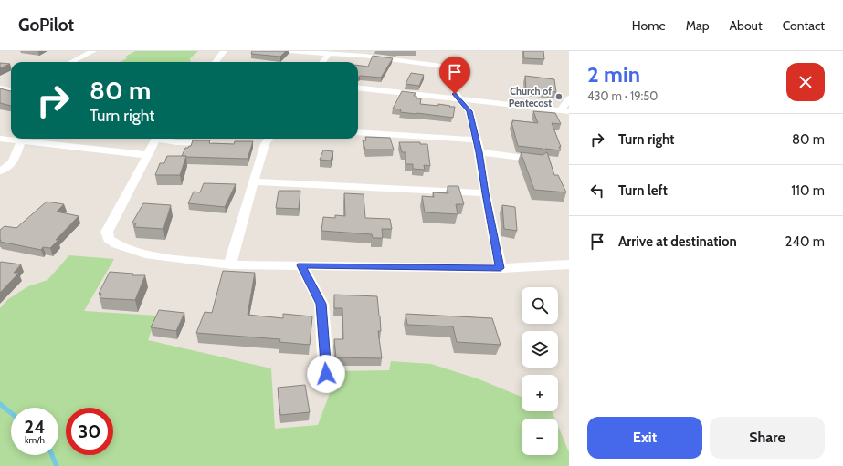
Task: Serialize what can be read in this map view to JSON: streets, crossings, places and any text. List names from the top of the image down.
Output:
{
  "places": ["Church of Pentecost"],
  "page": {
    "header": "GoPilot",
    "nav": [
      "Home",
      "Map",
      "About",
      "Contact"
    ],
    "heading": ["2 min", "430 m · 19:50"],
    "turn": ["80 m", "Turn right"],
    "list": [
      {
        "name": "Turn right",
        "value": "80 m"
      },
      {
        "name": "Turn left",
        "value": "110 m"
      },
      {
        "name": "Arrive at destination",
        "value": "240 m"
      }
    ],
    "map_buttons": ["+", "−"],
    "speed": "24 km/h",
    "limit": "30",
    "buttons": ["Exit", "Share"]
  }
}
